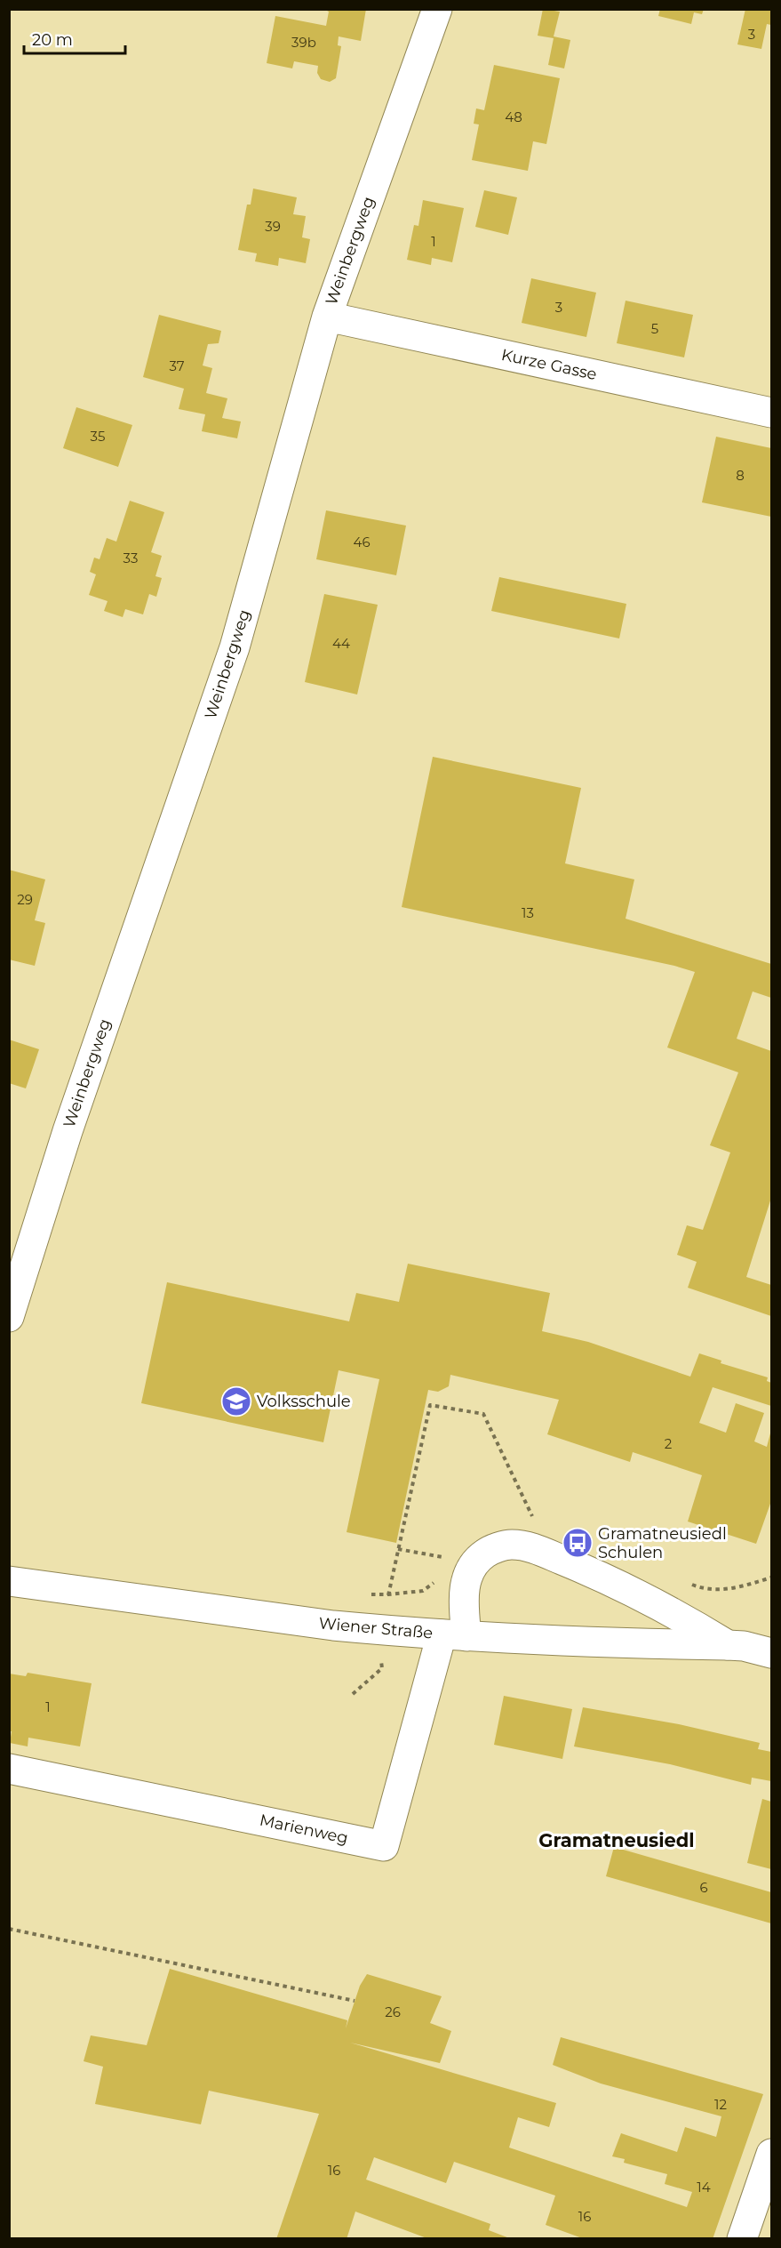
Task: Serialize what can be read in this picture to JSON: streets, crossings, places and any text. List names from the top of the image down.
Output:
{
  "streets": {
    "street": [
      "Weinbergweg",
      "Kurze Gasse",
      "Wiener Straße",
      "Marienweg"
    ]
  },
  "crossings": [
    ["Weinbergweg", "Kurze Gasse"],
    ["Wiener Straße", "Marienweg"]
  ],
  "districts": ["Gramatneusiedl"],
  "places": {
    "school or university": ["Volksschule"],
    "bus stop": ["Gramatneusiedl Schulen"]
  },
  "house_numbers": [
    "3",
    "39b",
    "48",
    "39",
    "1",
    "3",
    "5",
    "37",
    "35",
    "8",
    "46",
    "33",
    "44",
    "29",
    "13",
    "2",
    "1",
    "6",
    "26",
    "12",
    "16",
    "14",
    "16"
  ],
  "scale_bar": "20 m"
}
